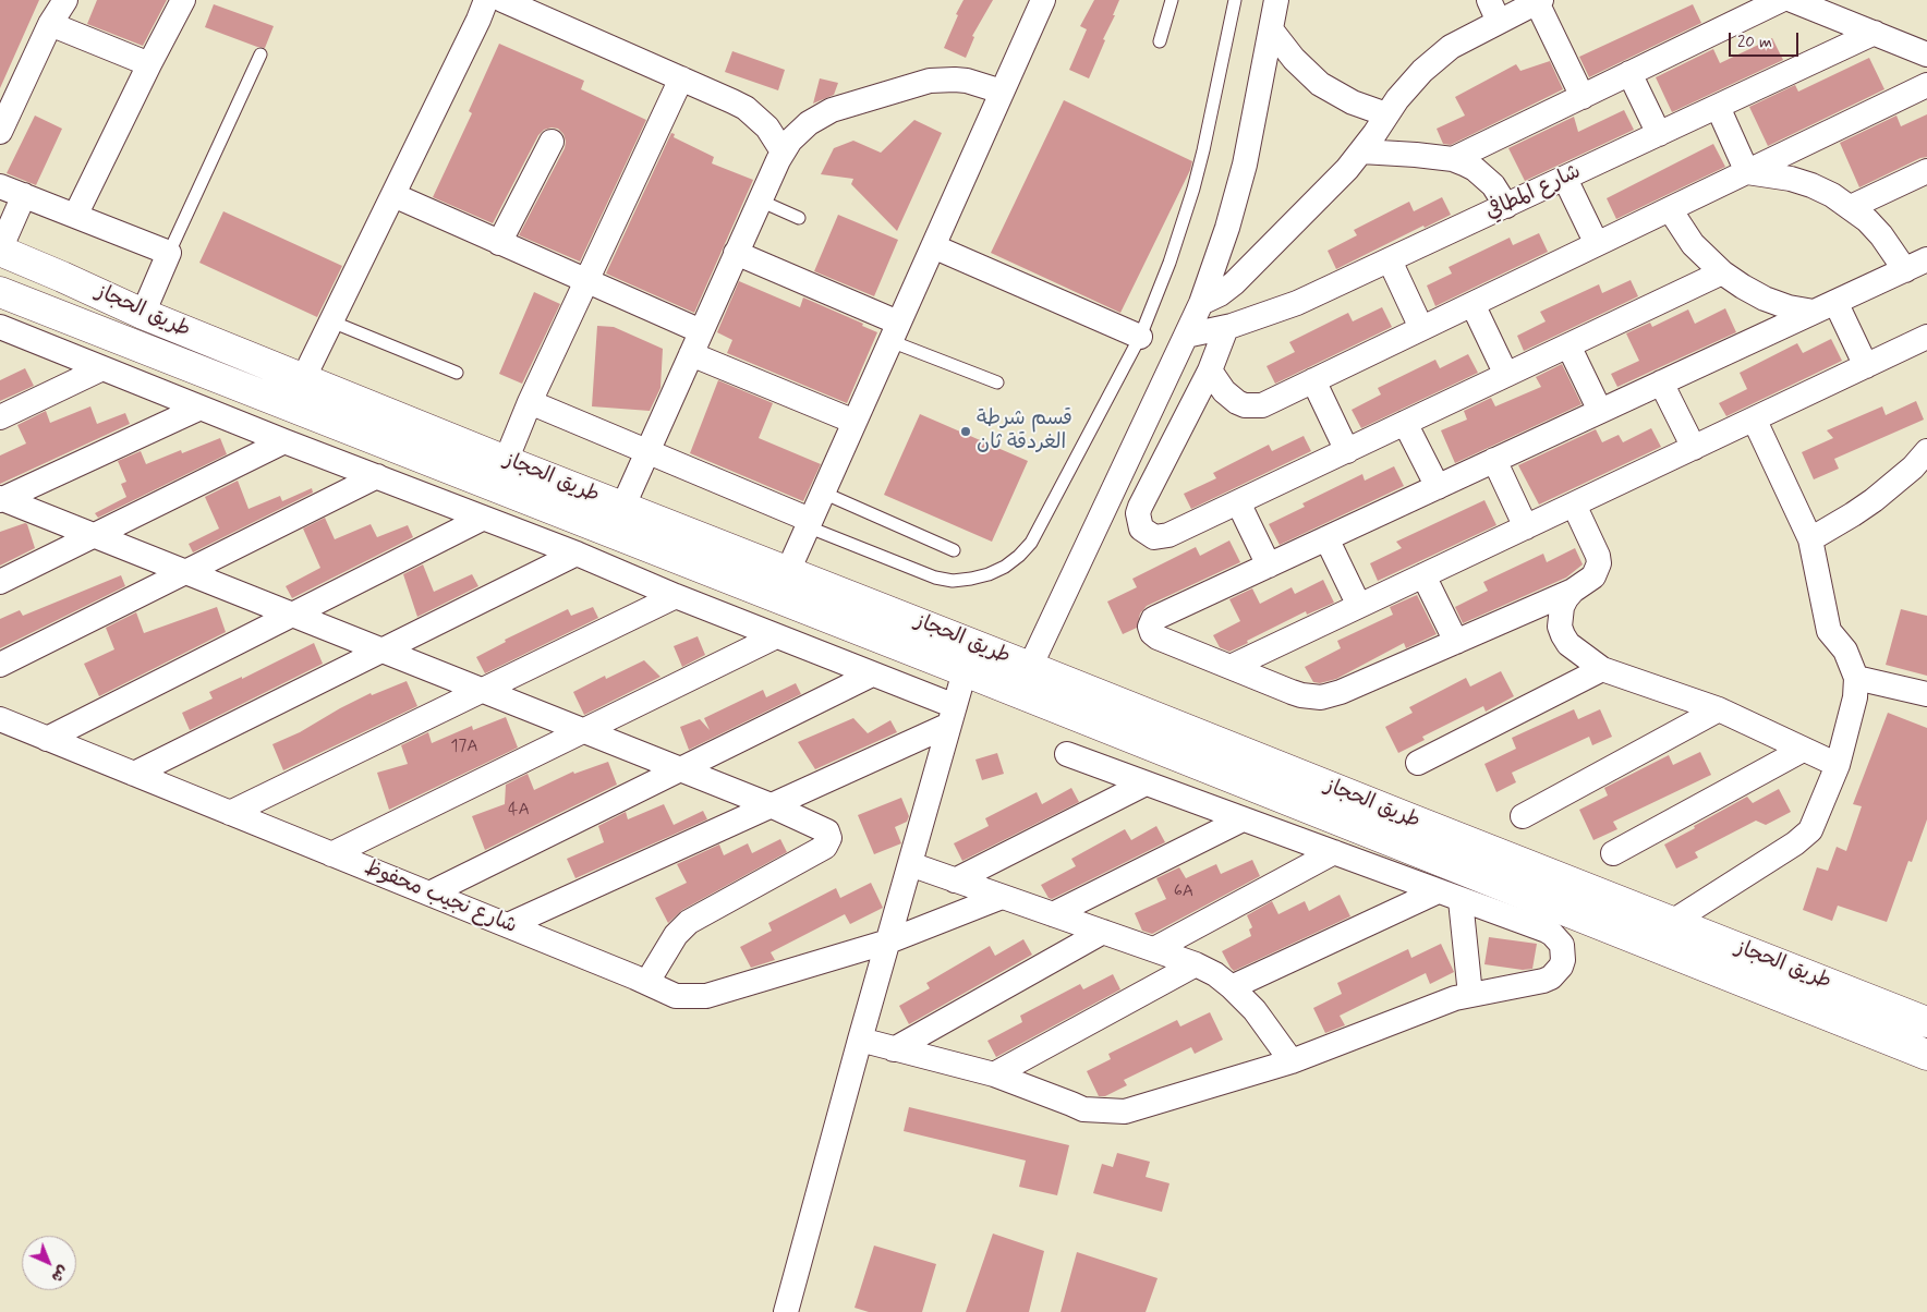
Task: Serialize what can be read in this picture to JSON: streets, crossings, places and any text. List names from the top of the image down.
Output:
{
  "streets": {
    "main road": ["طريق الحجاز"],
    "street": ["شارع المطافي", "شارع نجيب محفوظ"]
  },
  "places": ["قسم شرطة الغردقة ثان"],
  "house_numbers": ["17A", "4A", "6A"],
  "scale_bar": "20 m",
  "north": "bottom right"
}
